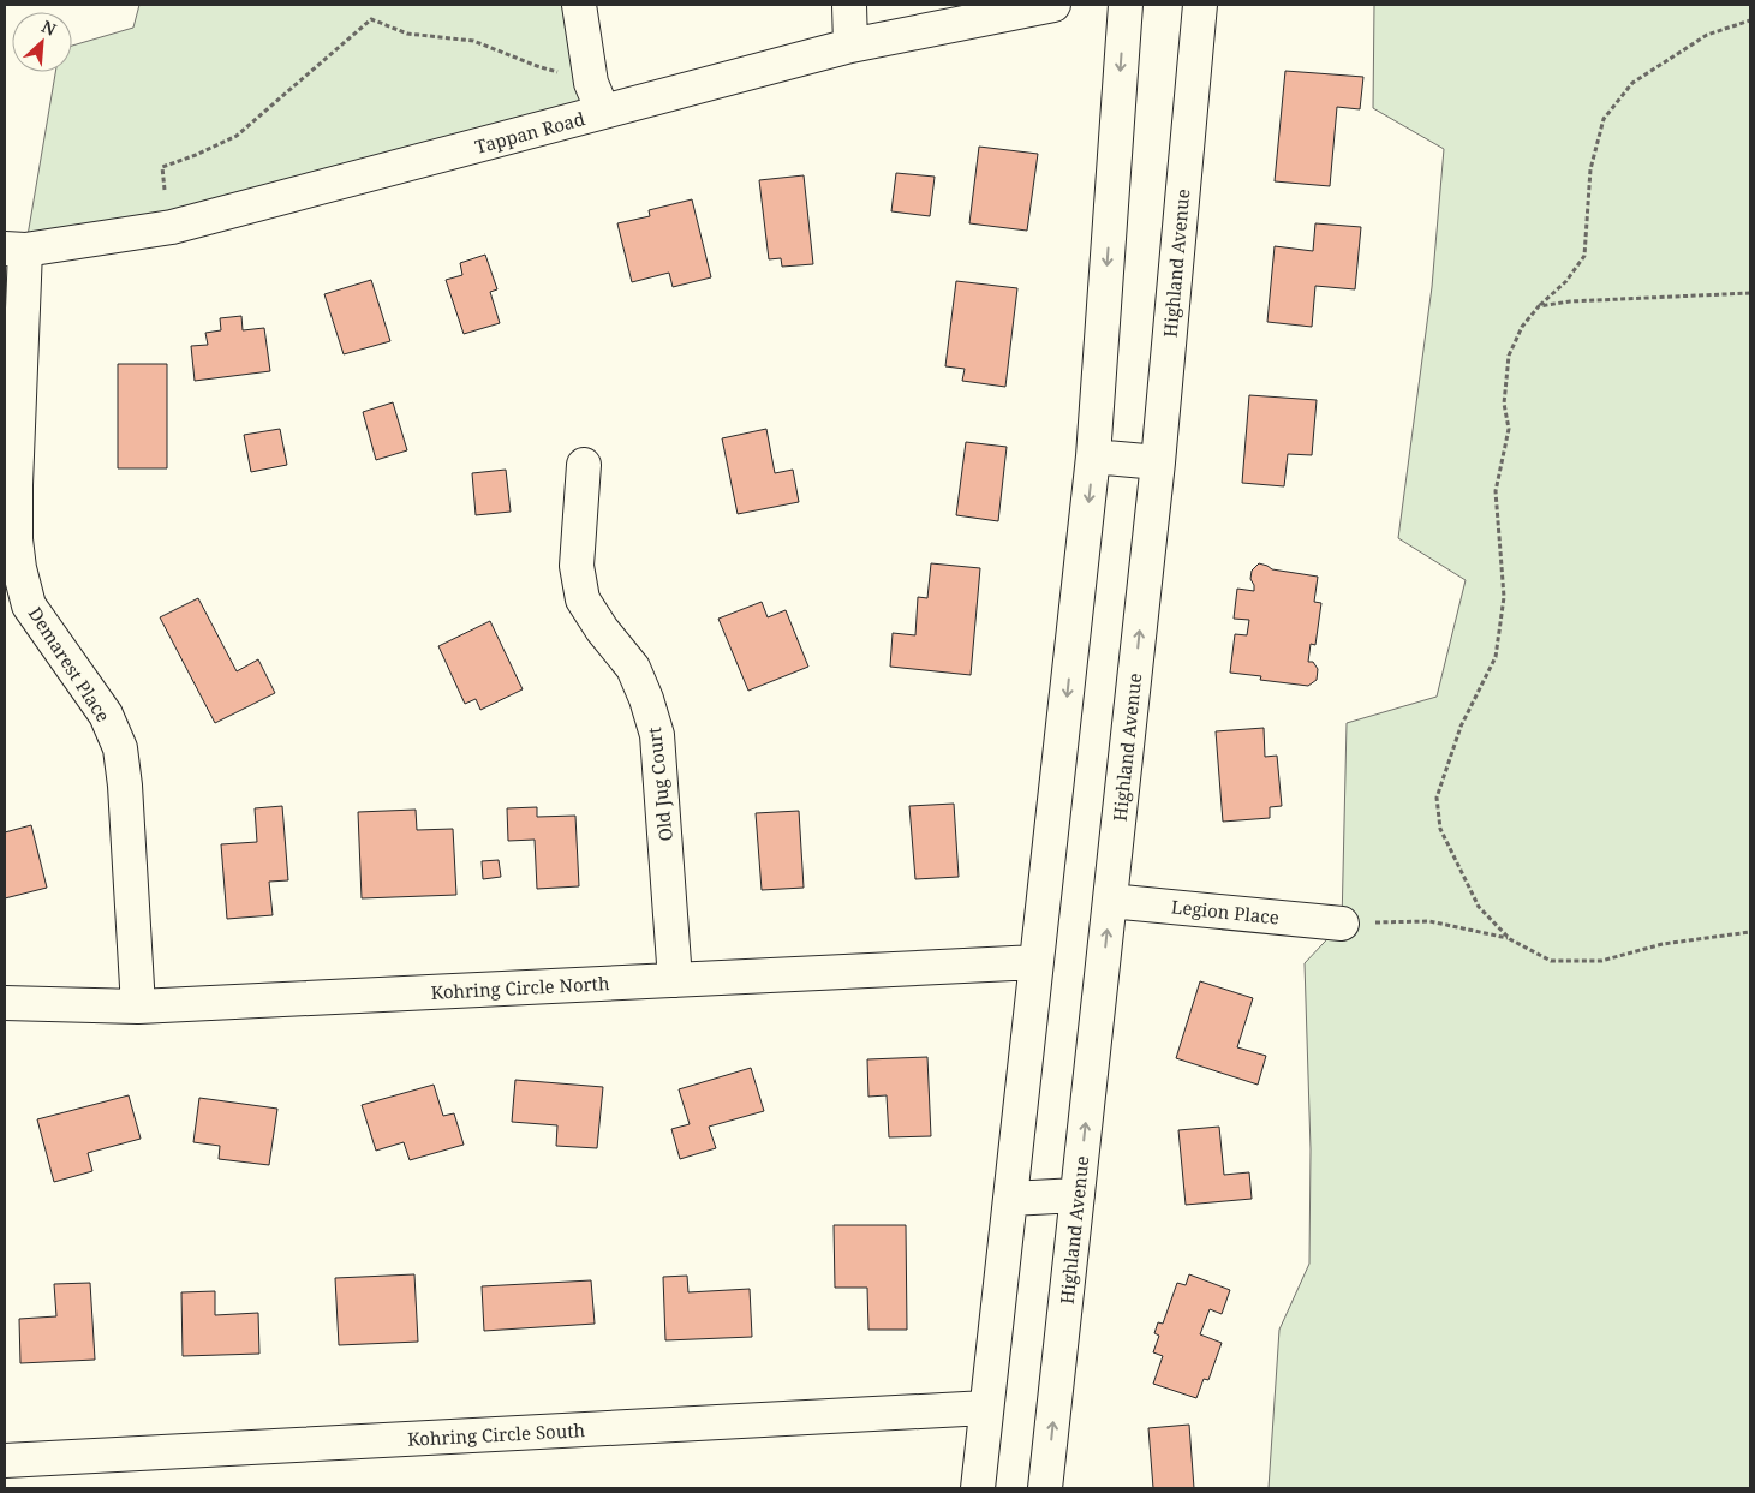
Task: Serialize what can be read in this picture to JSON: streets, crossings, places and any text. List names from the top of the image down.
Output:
{
  "streets": {
    "street": [
      "Tappan Road",
      "Highland Avenue",
      "Demarest Place",
      "Old Jug Court",
      "Legion Place",
      "Kohring Circle North",
      "Kohring Circle South"
    ]
  },
  "crossings": [
    ["Tappan Road", "Demarest Place"],
    ["Highland Avenue", "Legion Place"],
    ["Demarest Place", "Kohring Circle North"],
    ["Old Jug Court", "Kohring Circle North"]
  ],
  "north": "top right"
}
